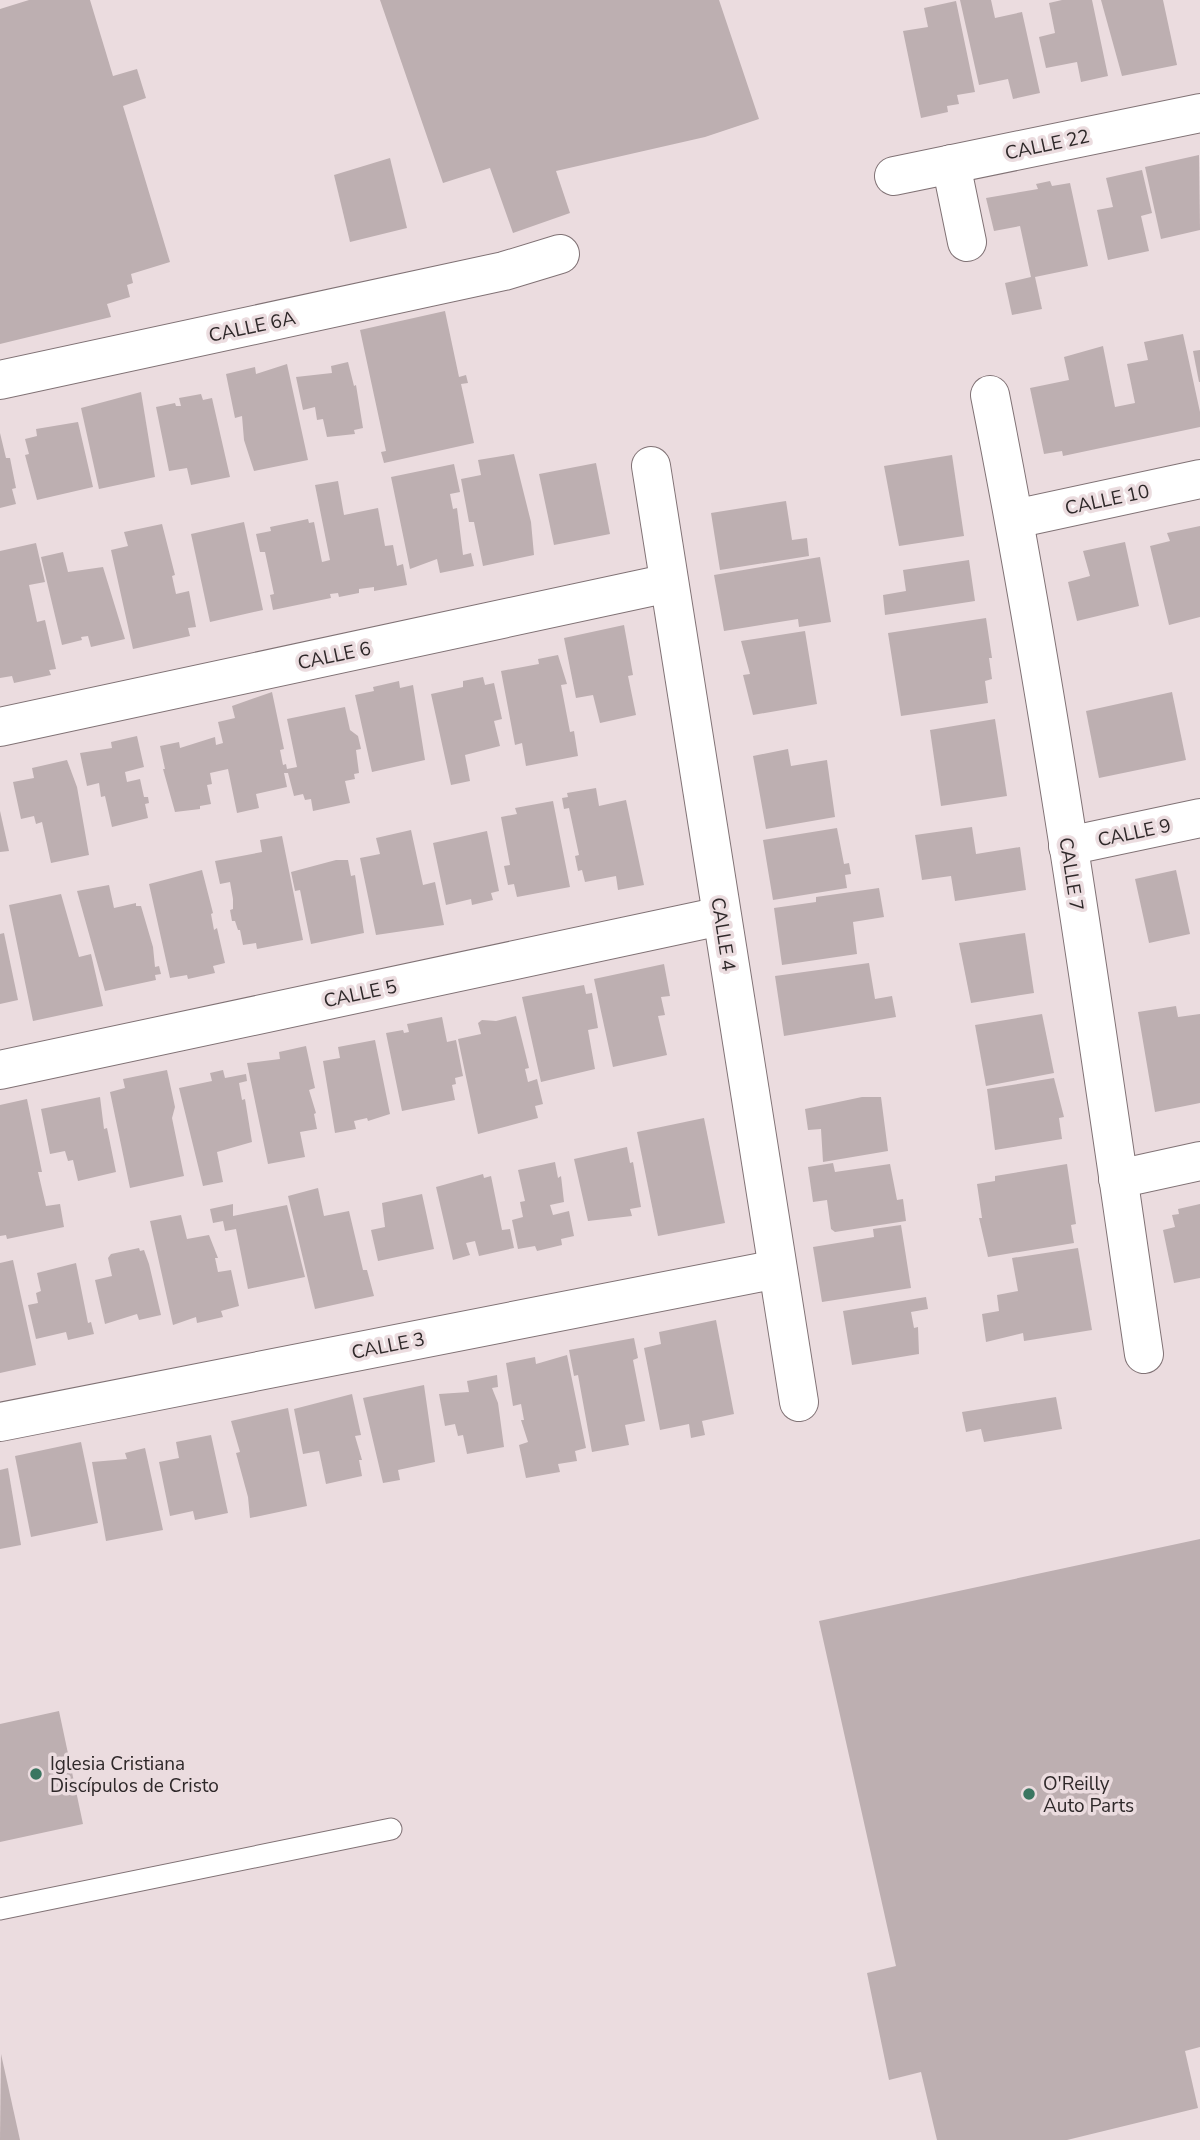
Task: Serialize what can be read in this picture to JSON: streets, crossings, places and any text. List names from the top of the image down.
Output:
{
  "streets": {
    "street": [
      "CALLE 22",
      "CALLE 6A",
      "CALLE 10",
      "CALLE 6",
      "CALLE 9",
      "CALLE 7",
      "CALLE 4",
      "CALLE 5",
      "CALLE 3"
    ]
  },
  "crossings": [
    ["CALLE 10", "CALLE 7"],
    ["CALLE 6", "CALLE 4"],
    ["CALLE 9", "CALLE 7"],
    ["CALLE 4", "CALLE 5"],
    ["CALLE 4", "CALLE 3"]
  ],
  "places": ["Iglesia Cristiana Discípulos de Cristo", "O'Reilly Auto Parts"]
}
